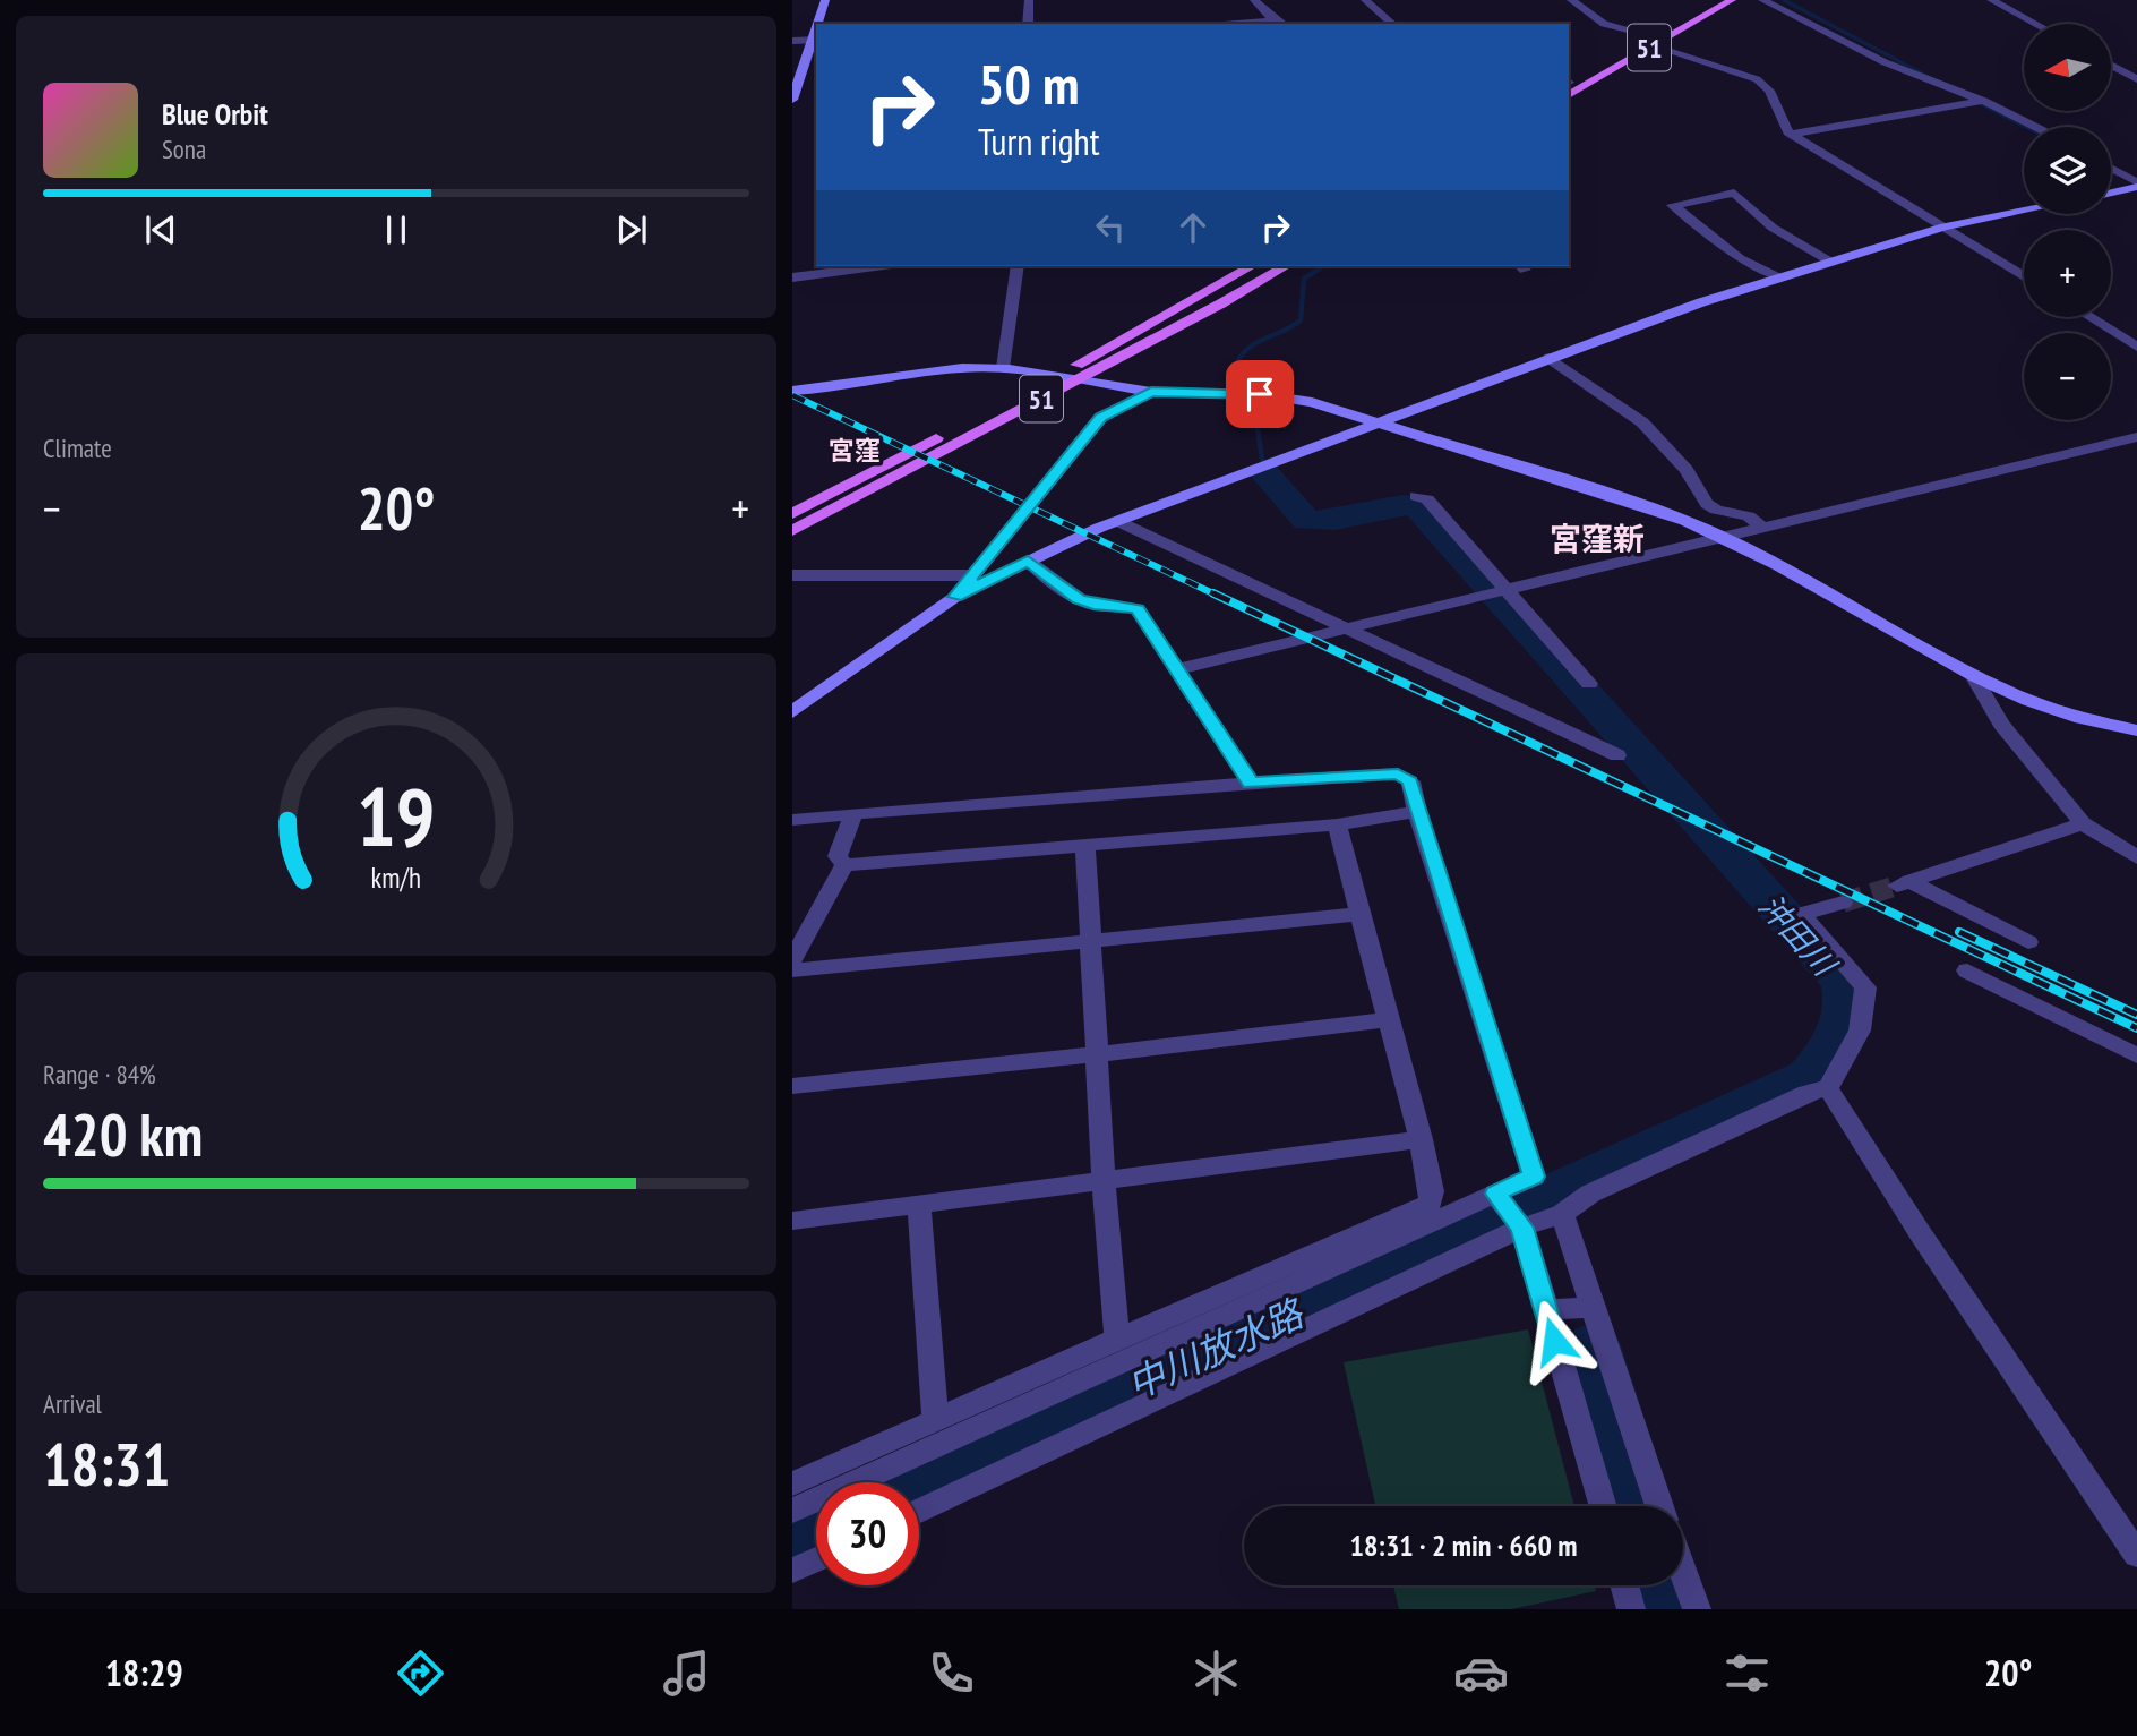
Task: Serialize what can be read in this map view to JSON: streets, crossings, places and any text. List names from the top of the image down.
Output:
{
  "streets": {
    "main road": ["51"]
  },
  "districts": ["宮窪", "宮窪新"],
  "water": ["沖田川", "中川放水路"],
  "north": "left",
  "page": {
    "map_buttons": ["+", "−"],
    "turn": ["50 m", "Turn right"],
    "song": ["Blue Orbit", "Sona"],
    "tile": [
      "Climate",
      ["Range · 84%", "420 km"],
      ["Arrival", "18:31"]
    ],
    "heat": ["−", "20°", "+"],
    "limit": "30",
    "trip": "18:31 · 2 min · 660 m",
    "tabs": ["18:29", "20°"],
    "gauge": ["19", "km/h"]
  }
}
